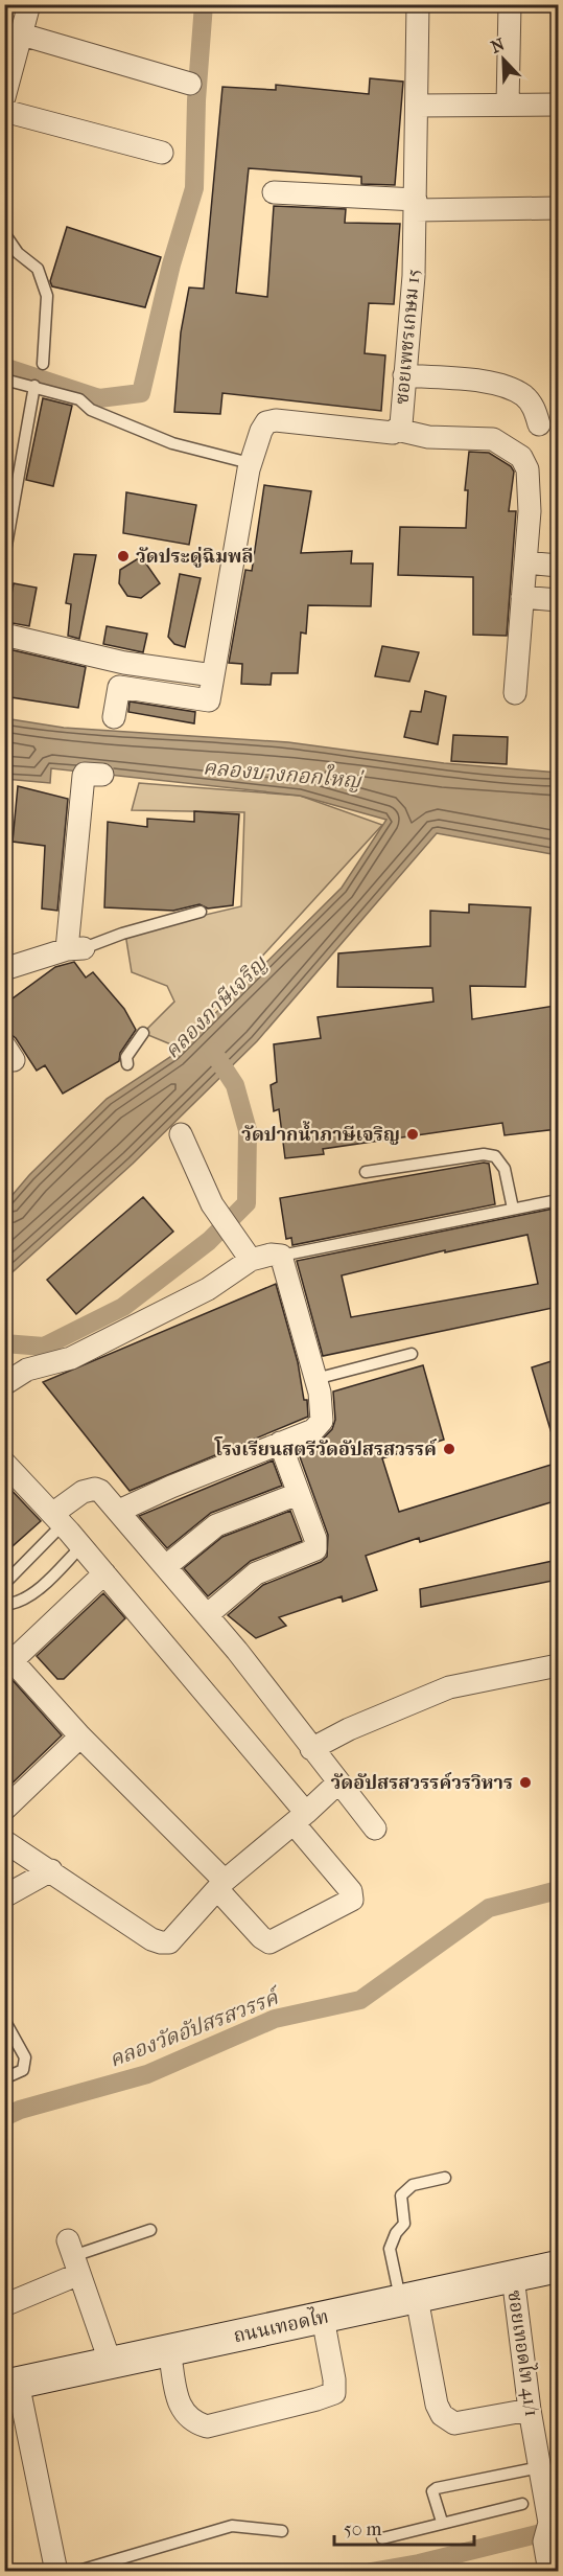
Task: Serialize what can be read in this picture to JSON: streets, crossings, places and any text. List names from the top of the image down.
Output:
{
  "streets": {
    "main road": ["ถนนเทอดไท"],
    "street": ["ซอยเพชรเกษม 15", "ซอยเทอดไท 41/1"]
  },
  "crossings": [
    ["ถนนเทอดไท", "ซอยเทอดไท 41/1"]
  ],
  "water": ["คลองบางกอกใหญ่", "คลองภาษีเจริญ", "คลองวัดอัปสรสวรรค์"],
  "places": [
    "วัดประดู่ฉิมพลี",
    "วัดปากน้ำภาษีเจริญ",
    "โรงเรียนสตรีวัดอัปสรสวรรค์",
    "วัดอัปสรสวรรค์วรวิหาร"
  ],
  "scale_bar": "50 m",
  "north": "top left"
}
